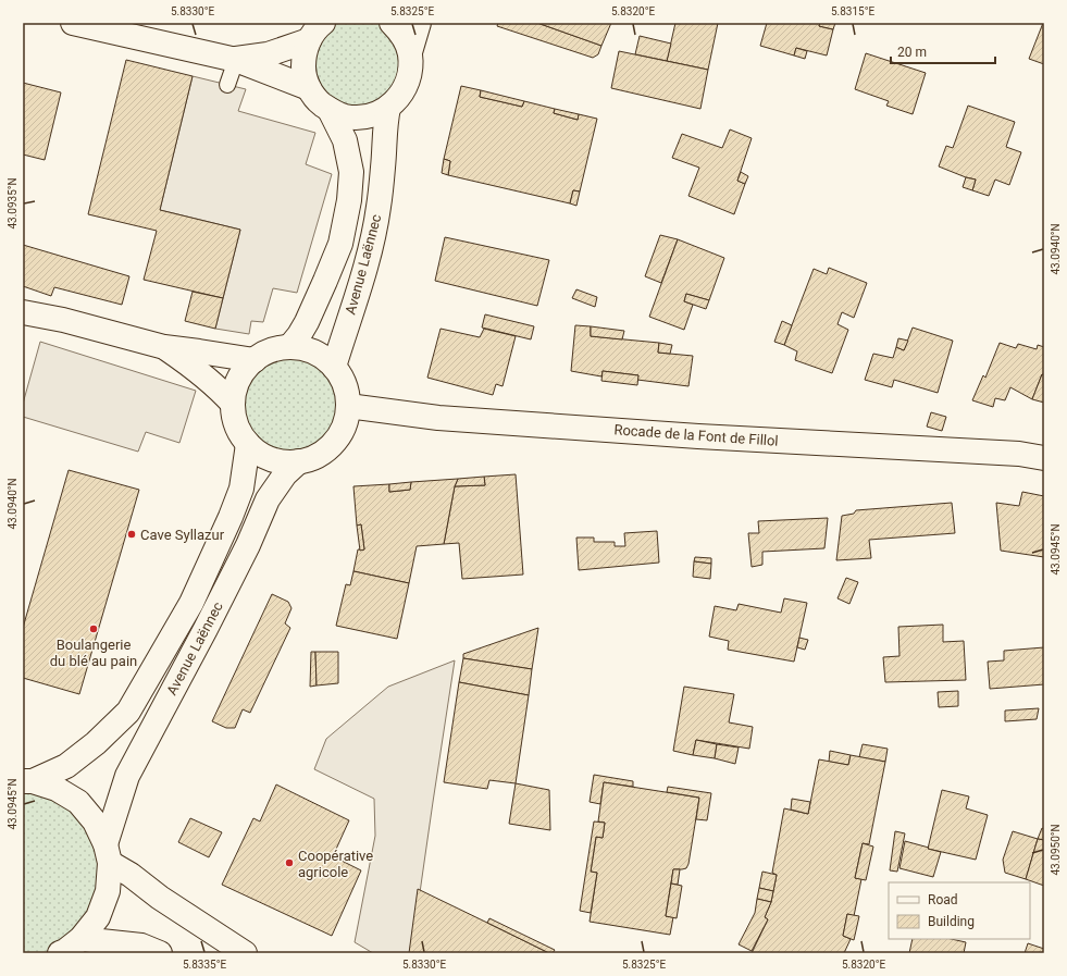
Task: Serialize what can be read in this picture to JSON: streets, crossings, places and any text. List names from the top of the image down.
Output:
{
  "streets": {
    "main road": ["Avenue Laënnec", "Rocade de la Font de Fillol"]
  },
  "crossings": [
    ["Avenue Laënnec", "Rocade de la Font de Fillol"]
  ],
  "places": ["Cave Syllazur", "Boulangerie du blé au pain", "Coopérative agricole"],
  "legend": ["Road", "Building"],
  "scale_bar": "20 m",
  "coordinates": [
    "5.8330°E",
    "5.8325°E",
    "5.8320°E",
    "5.8315°E",
    "43.0935°N",
    "43.0940°N",
    "43.0945°N",
    "43.0950°N",
    "5.8335°E"
  ]
}
